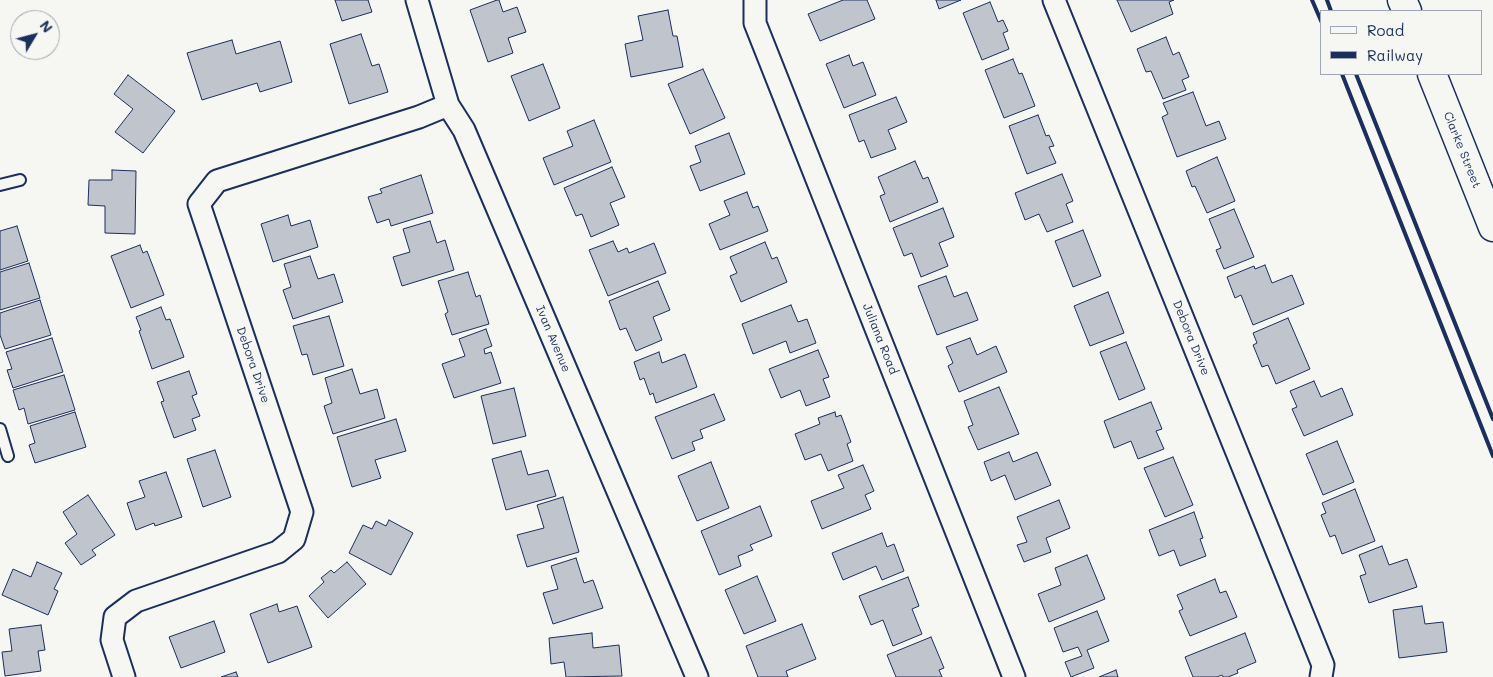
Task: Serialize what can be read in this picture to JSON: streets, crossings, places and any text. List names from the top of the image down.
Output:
{
  "streets": {
    "street": [
      "Clarke Street",
      "Debora Drive",
      "Ivan Avenue",
      "Juliana Road"
    ]
  },
  "crossings": [
    ["Debora Drive", "Ivan Avenue"]
  ],
  "legend": ["Road", "Railway"],
  "north": "top right"
}
